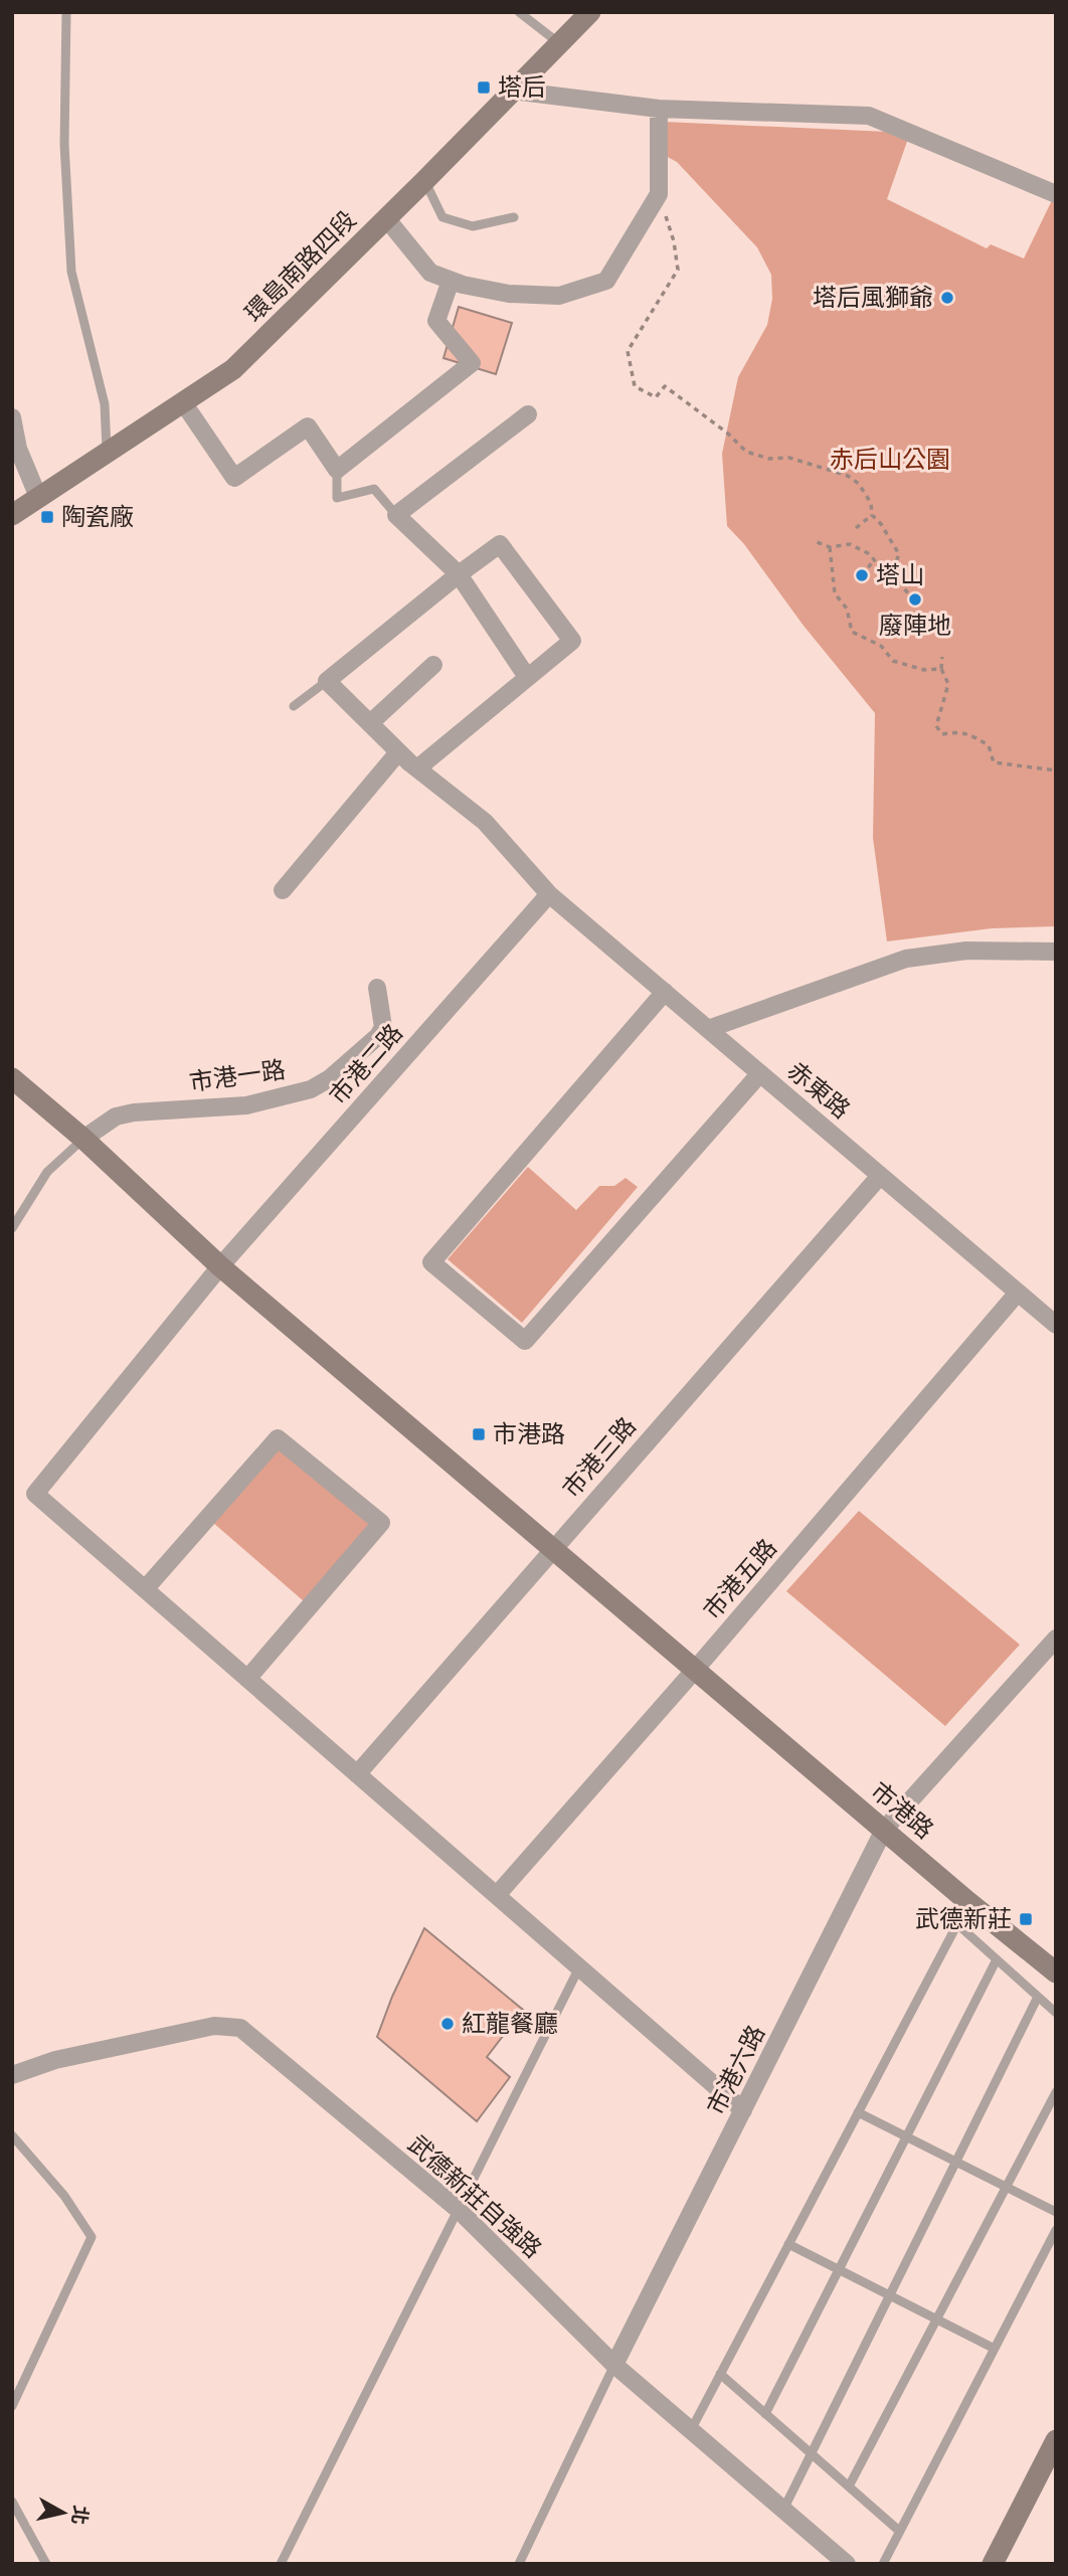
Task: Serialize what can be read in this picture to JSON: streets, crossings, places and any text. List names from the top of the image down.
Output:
{
  "streets": {
    "street": [
      "環島南路四段",
      "市港二路",
      "市港一路",
      "赤東路",
      "市港三路",
      "市港五路",
      "市港路",
      "市港六路",
      "武德新莊自強路"
    ]
  },
  "crossings": [
    ["市港二路", "赤東路"],
    ["市港二路", "市港路"],
    ["市港一路", "市港路"],
    ["赤東路", "市港三路"],
    ["赤東路", "市港五路"],
    ["市港三路", "市港路"],
    ["市港五路", "市港路"],
    ["市港路", "市港六路"],
    ["市港六路", "武德新莊自強路"]
  ],
  "parks": ["赤后山公園"],
  "places": {
    "transit": [
      "塔后",
      "陶瓷廠",
      "市港路",
      "武德新莊"
    ],
    "other": [
      "塔后風獅爺",
      "塔山",
      "廢陣地",
      "紅龍餐廳"
    ]
  },
  "north": "right"
}
